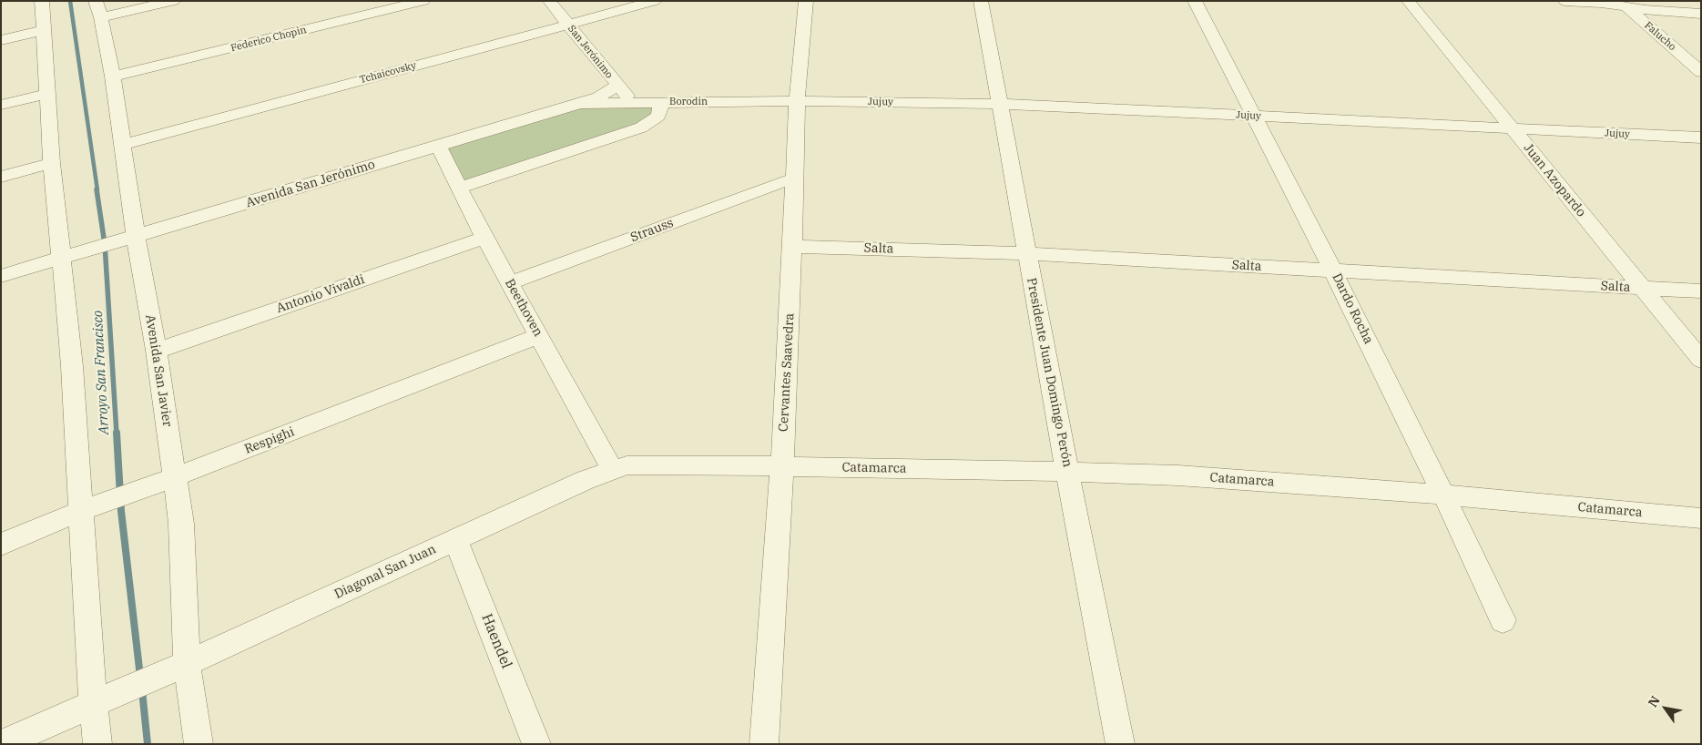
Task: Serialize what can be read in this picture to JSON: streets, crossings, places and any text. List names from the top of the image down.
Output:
{
  "streets": {
    "street": [
      "Falucho",
      "Federico Chopin",
      "San Jerónimo",
      "Tchaicovsky",
      "Borodin",
      "Jujuy",
      "Juan Azopardo",
      "Avenida San Jerónimo",
      "Strauss",
      "Salta",
      "Antonio Vivaldi",
      "Beethoven",
      "Dardo Rocha",
      "Avenida San Javier",
      "Cervantes Saavedra",
      "Presidente Juan Domingo Perón",
      "Respighi",
      "Catamarca",
      "Diagonal San Juan",
      "Haendel"
    ]
  },
  "crossings": [
    ["Federico Chopin", "Avenida San Javier"],
    ["San Jerónimo", "Tchaicovsky"],
    ["San Jerónimo", "Borodin"],
    ["San Jerónimo", "Avenida San Jerónimo"],
    ["Tchaicovsky", "Avenida San Javier"],
    ["Borodin", "Jujuy"],
    ["Borodin", "Avenida San Jerónimo"],
    ["Borodin", "Cervantes Saavedra"],
    ["Jujuy", "Juan Azopardo"],
    ["Jujuy", "Dardo Rocha"],
    ["Jujuy", "Cervantes Saavedra"],
    ["Jujuy", "Presidente Juan Domingo Perón"],
    ["Juan Azopardo", "Salta"],
    ["Avenida San Jerónimo", "Beethoven"],
    ["Avenida San Jerónimo", "Avenida San Javier"],
    ["Strauss", "Beethoven"],
    ["Strauss", "Cervantes Saavedra"],
    ["Salta", "Dardo Rocha"],
    ["Salta", "Cervantes Saavedra"],
    ["Salta", "Presidente Juan Domingo Perón"],
    ["Antonio Vivaldi", "Beethoven"],
    ["Antonio Vivaldi", "Avenida San Javier"],
    ["Beethoven", "Respighi"],
    ["Beethoven", "Diagonal San Juan"],
    ["Dardo Rocha", "Catamarca"],
    ["Avenida San Javier", "Respighi"],
    ["Avenida San Javier", "Diagonal San Juan"],
    ["Cervantes Saavedra", "Catamarca"],
    ["Cervantes Saavedra", "Diagonal San Juan"],
    ["Presidente Juan Domingo Perón", "Catamarca"],
    ["Catamarca", "Diagonal San Juan"],
    ["Diagonal San Juan", "Haendel"]
  ],
  "water": ["Arroyo San Francisco"],
  "north": "top left"
}
